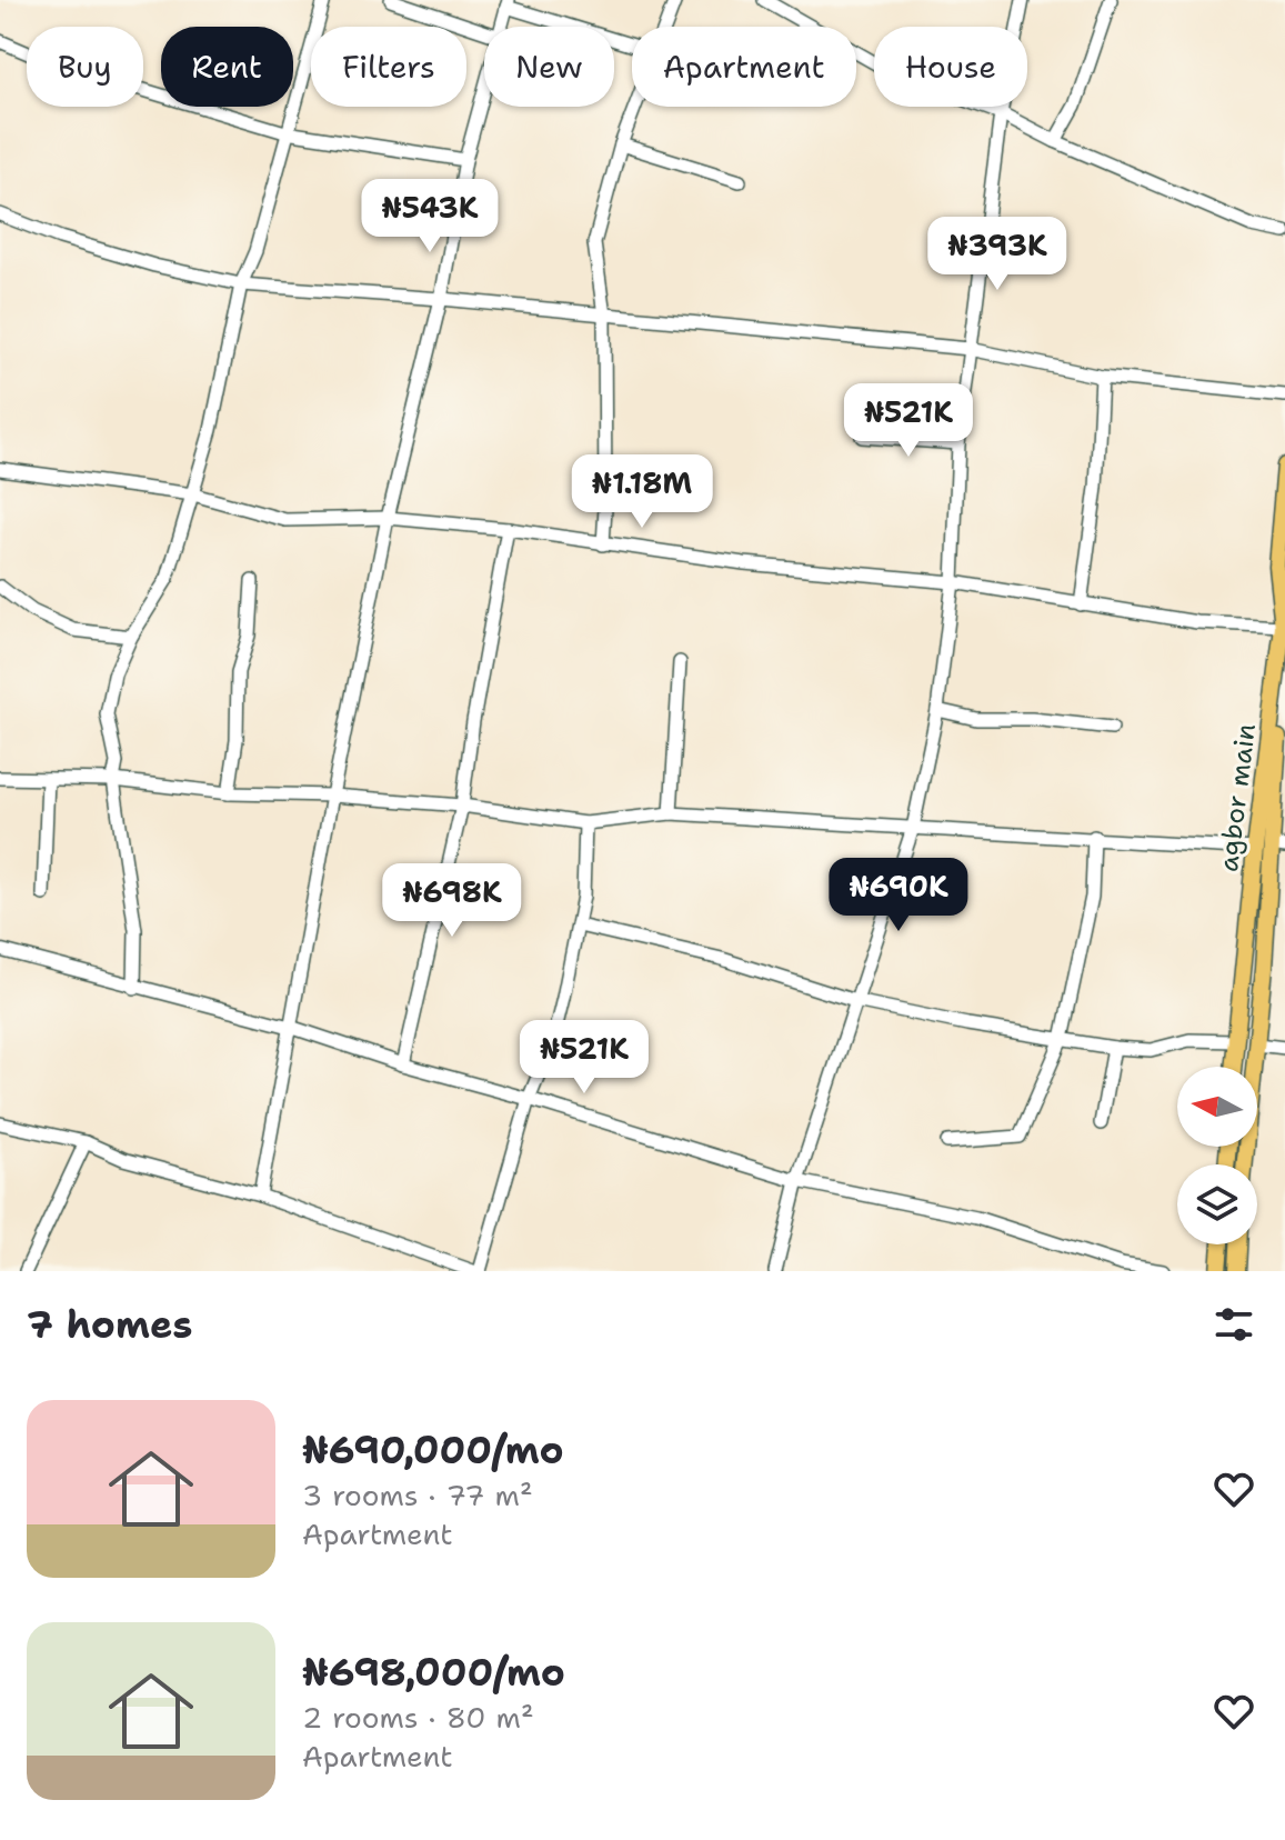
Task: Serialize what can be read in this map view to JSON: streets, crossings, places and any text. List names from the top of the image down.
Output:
{
  "streets": {
    "main road": ["agbor main"]
  },
  "north": "left",
  "page": {
    "chip": [
      "Buy",
      "Rent",
      "Filters",
      "New",
      "Apartment",
      "House"
    ],
    "price": [
      "₦543K",
      "₦393K",
      "₦521K",
      "₦1.18M",
      "₦690K",
      "₦698K",
      "₦521K"
    ],
    "heading": "7 homes",
    "list": [
      {
        "name": "₦690,000/mo",
        "note": "3 rooms · 77 m² · Apartment"
      },
      {
        "name": "₦698,000/mo",
        "note": "2 rooms · 80 m² · Apartment"
      }
    ]
  }
}
